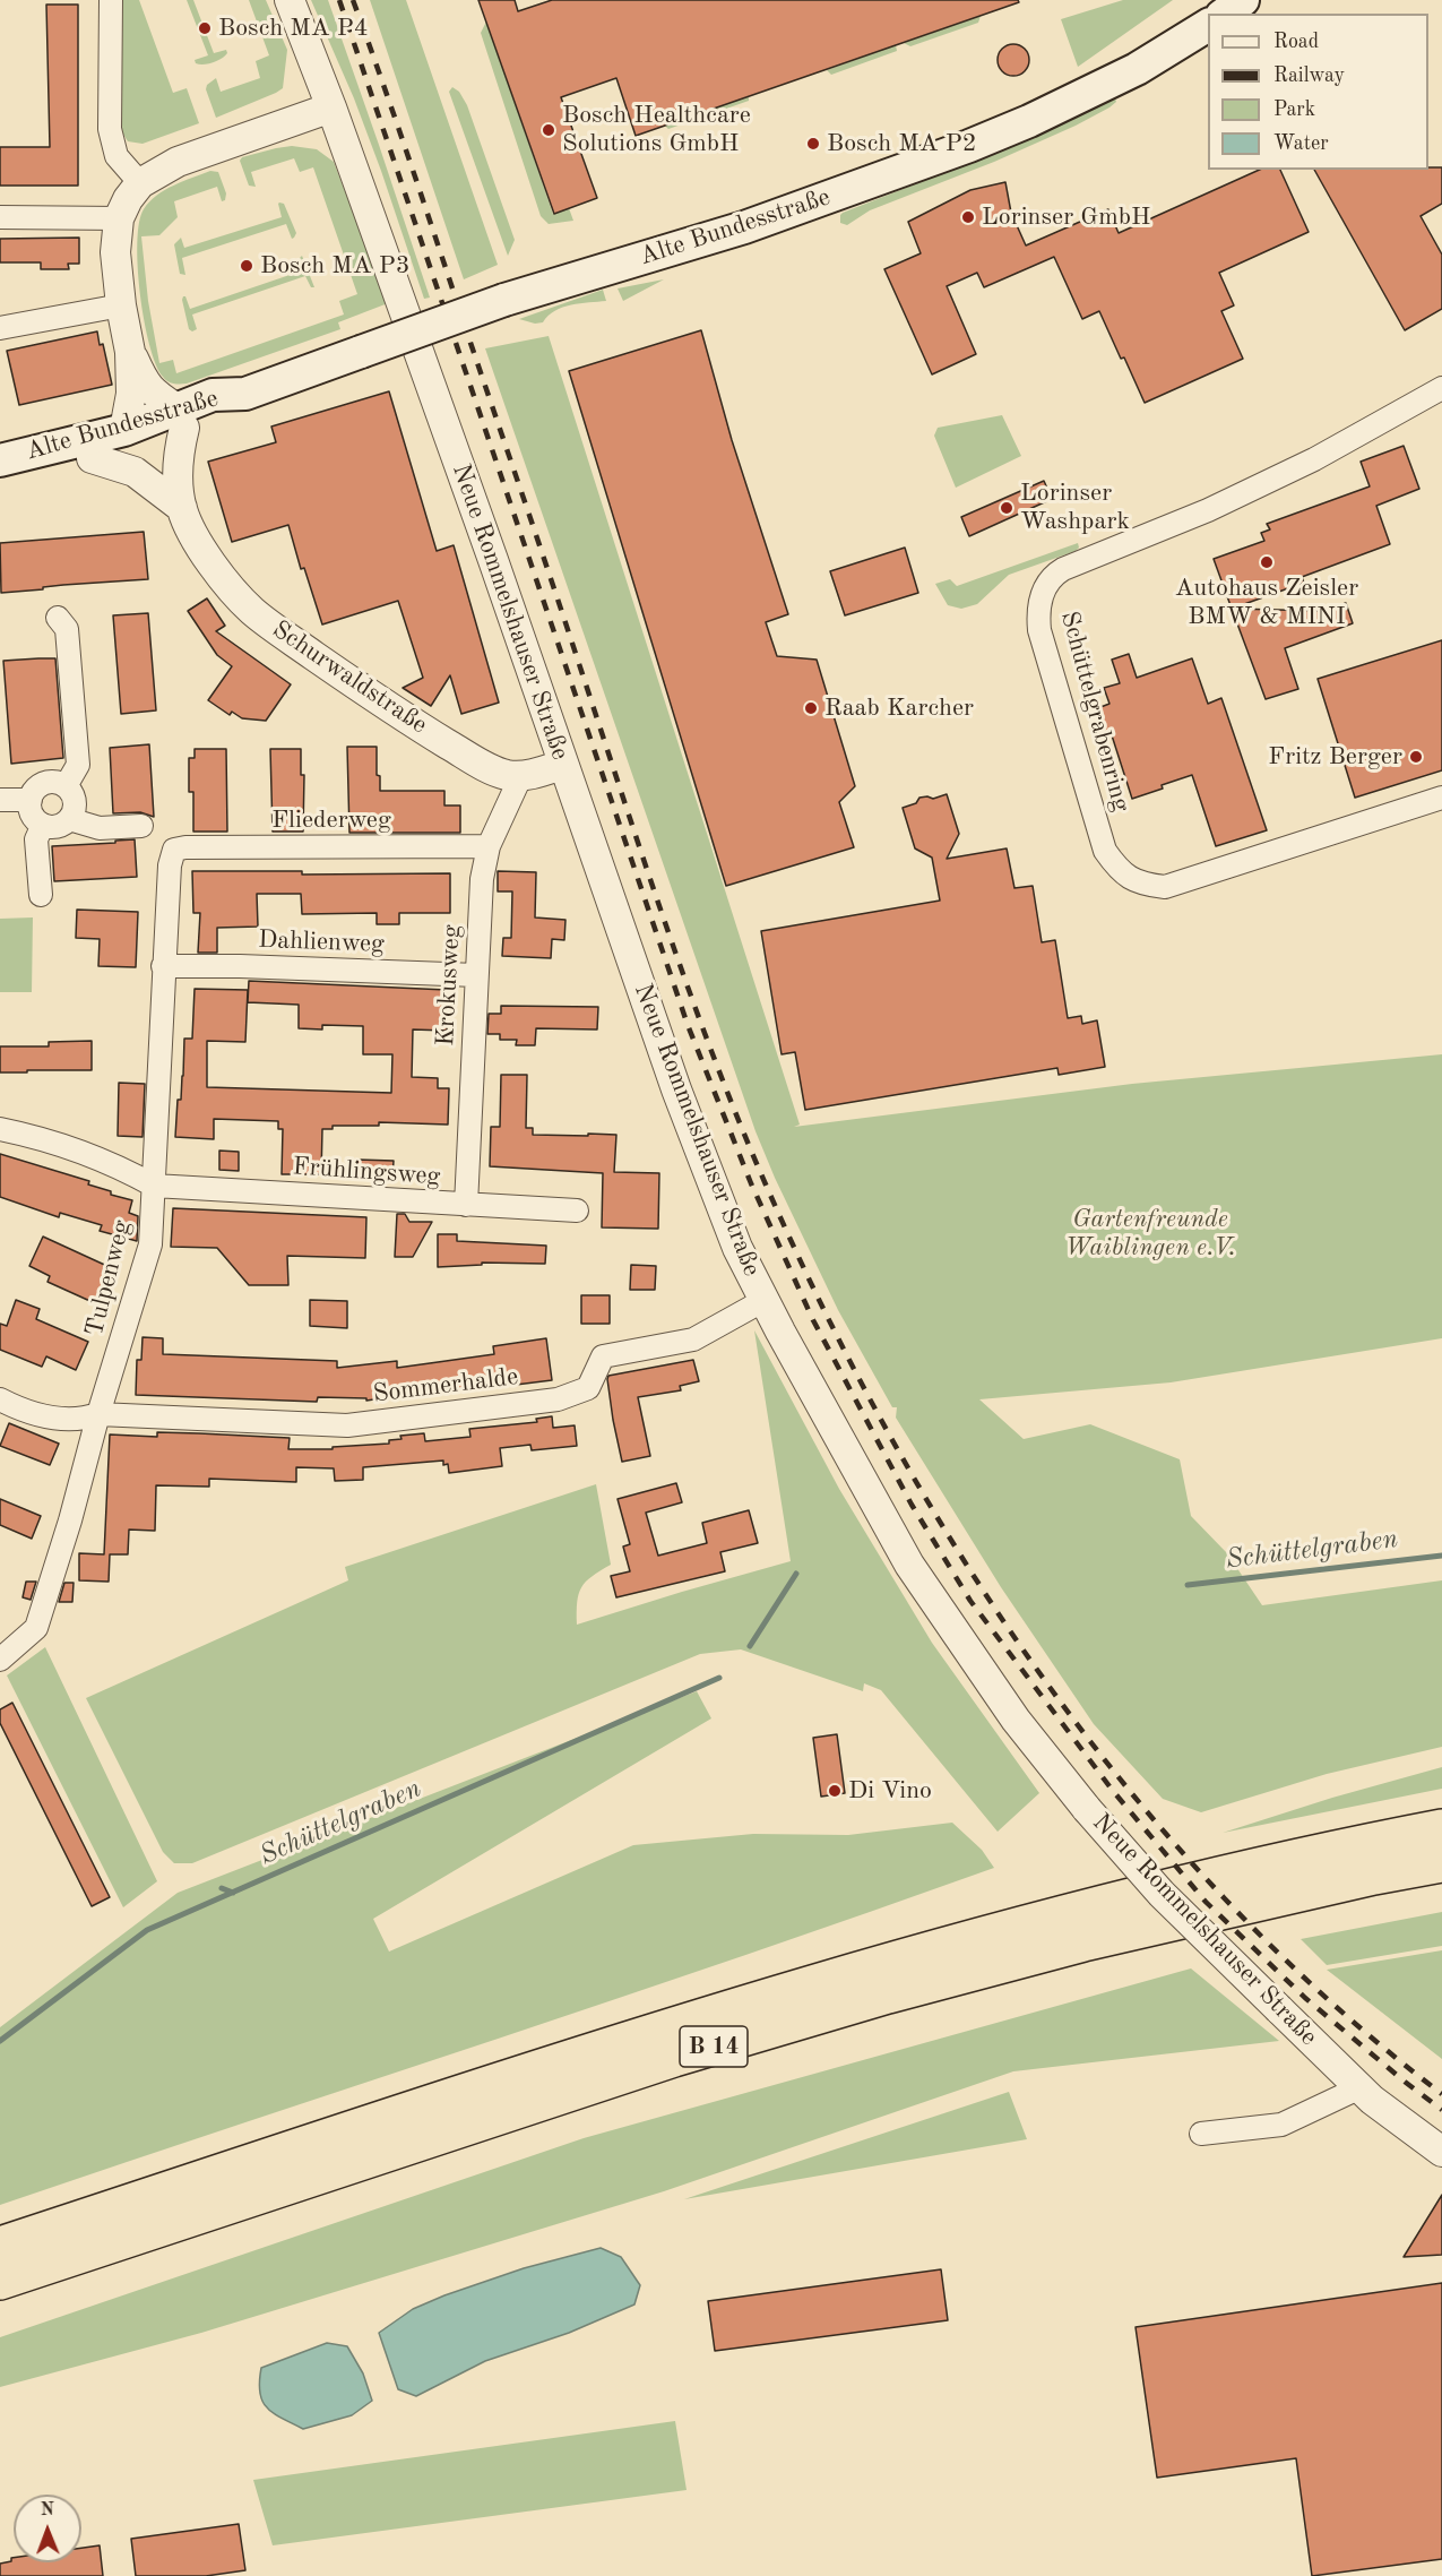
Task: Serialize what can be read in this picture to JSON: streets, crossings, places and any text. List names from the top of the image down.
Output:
{
  "streets": {
    "highway": ["B 14"],
    "main road": ["Alte Bundesstraße"],
    "street": [
      "Neue Rommelshauser Straße",
      "Schurwaldstraße",
      "Schüttelgrabenring",
      "Fliederweg",
      "Dahlienweg",
      "Krokusweg",
      "Frühlingsweg",
      "Tulpenweg",
      "Sommerhalde"
    ]
  },
  "crossings": [
    ["Alte Bundesstraße", "Schurwaldstraße"],
    ["Neue Rommelshauser Straße", "Schurwaldstraße"],
    ["Neue Rommelshauser Straße", "Sommerhalde"],
    ["Schurwaldstraße", "Krokusweg"],
    ["Fliederweg", "Krokusweg"],
    ["Fliederweg", "Tulpenweg"],
    ["Dahlienweg", "Krokusweg"],
    ["Dahlienweg", "Tulpenweg"],
    ["Krokusweg", "Frühlingsweg"],
    ["Frühlingsweg", "Tulpenweg"],
    ["Tulpenweg", "Sommerhalde"]
  ],
  "water": ["Schüttelgraben"],
  "parks": ["Gartenfreunde Waiblingen e.V."],
  "places": [
    "Bosch MA P4",
    "Bosch Healthcare Solutions GmbH",
    "Bosch MA P2",
    "Lorinser GmbH",
    "Bosch MA P3",
    "Lorinser Washpark",
    "Autohaus Zeisler BMW & MINI",
    "Raab Karcher",
    "Fritz Berger",
    "Di Vino"
  ],
  "legend": [
    "Road",
    "Railway",
    "Park",
    "Water"
  ],
  "north": "top"
}
